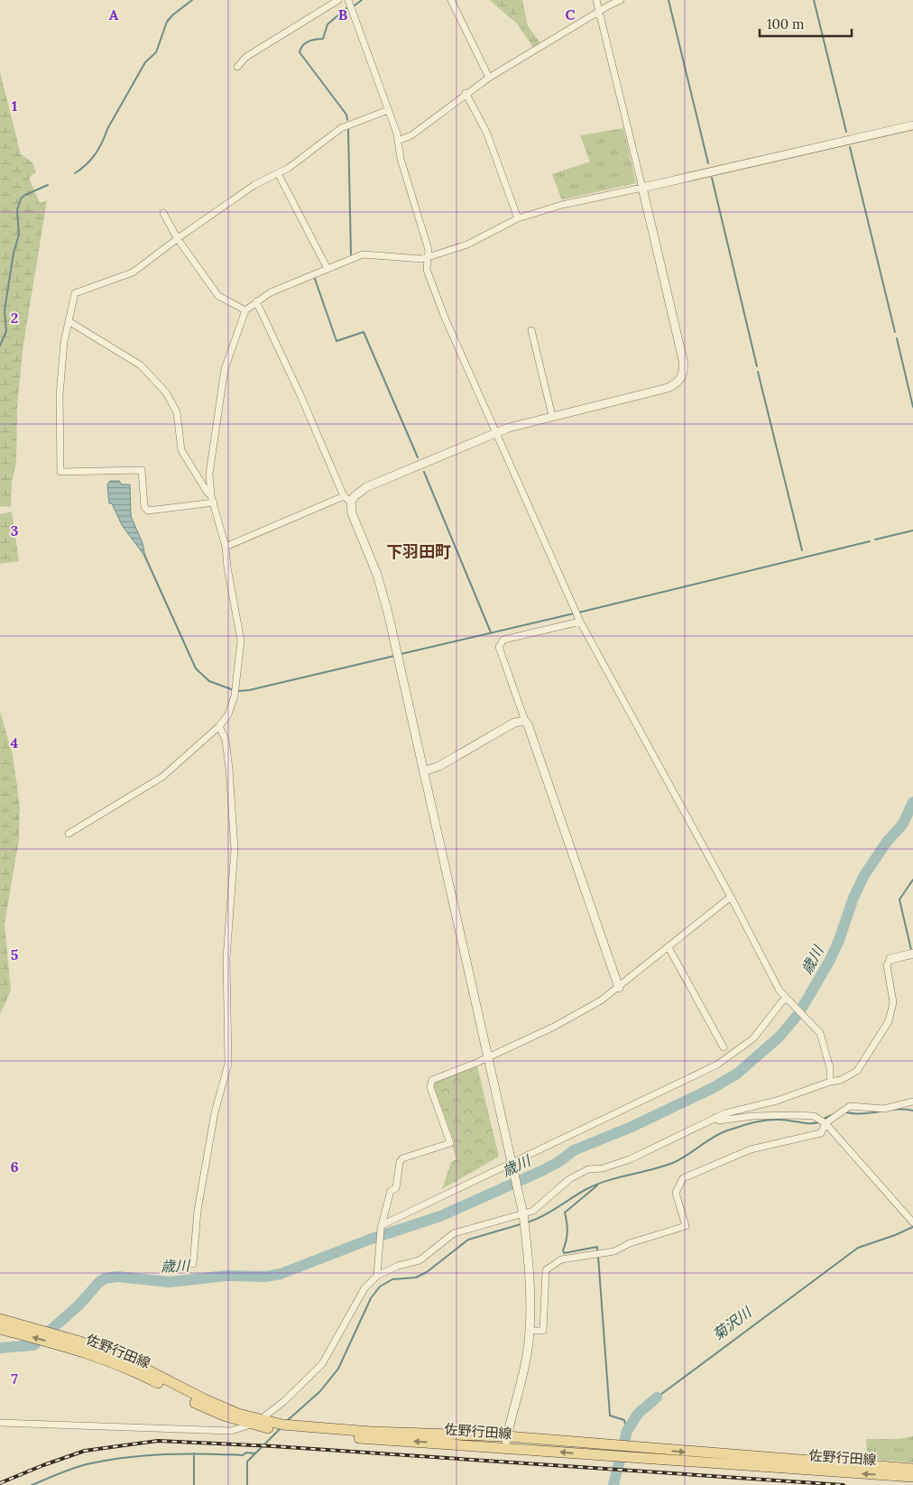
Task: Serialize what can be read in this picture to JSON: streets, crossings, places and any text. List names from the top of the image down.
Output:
{
  "streets": {
    "main road": ["佐野行田線"]
  },
  "districts": ["下羽田町"],
  "water": ["歳川", "菊沢川"],
  "scale_bar": "100 m",
  "grid": {
    "columns": ["A", "B", "C"],
    "rows": [
      "1",
      "2",
      "3",
      "4",
      "5",
      "6",
      "7"
    ]
  }
}
